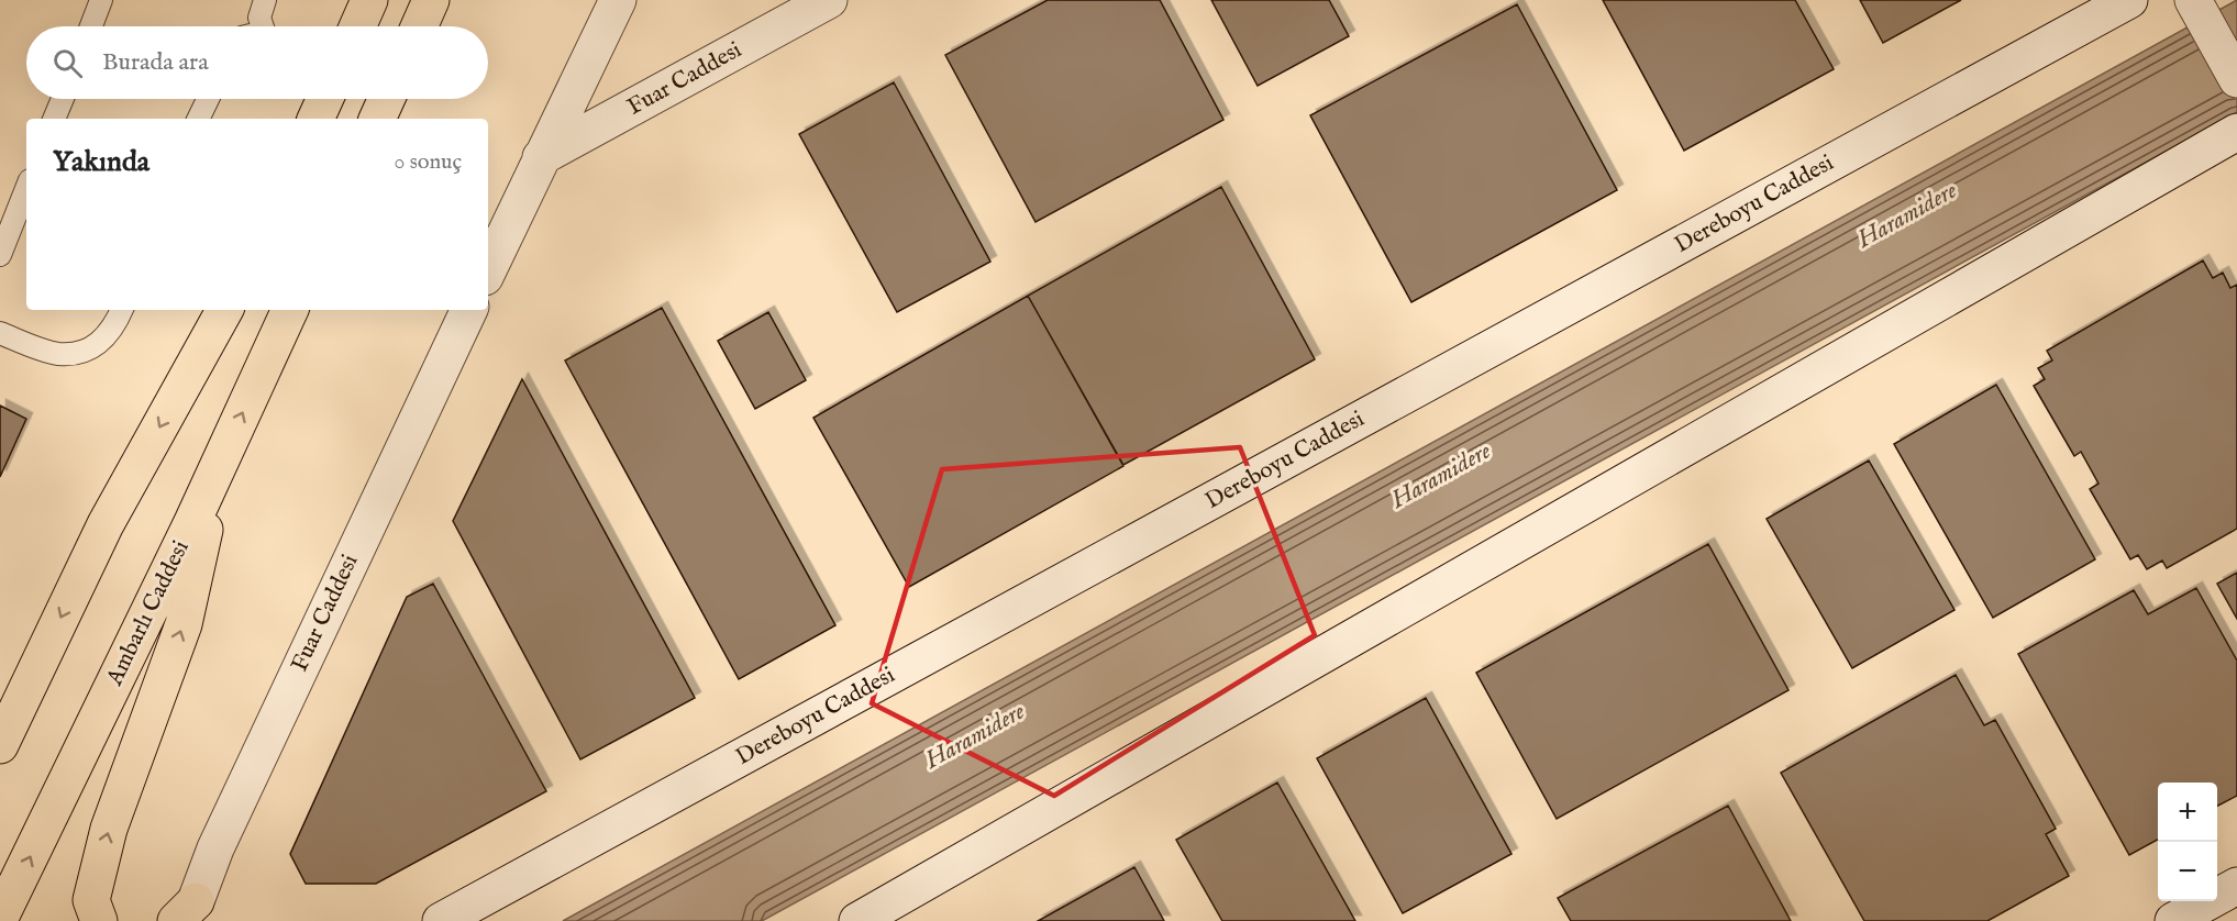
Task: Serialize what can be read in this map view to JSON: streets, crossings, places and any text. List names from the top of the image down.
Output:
{
  "streets": {
    "main road": ["Ambarlı Caddesi"],
    "street": ["Fuar Caddesi", "Dereboyu Caddesi"]
  },
  "water": ["Haramidere"],
  "page": {
    "search": "Burada ara",
    "heading": ["Yakında", "0 sonuç"],
    "map_buttons": ["+", "−"]
  }
}
